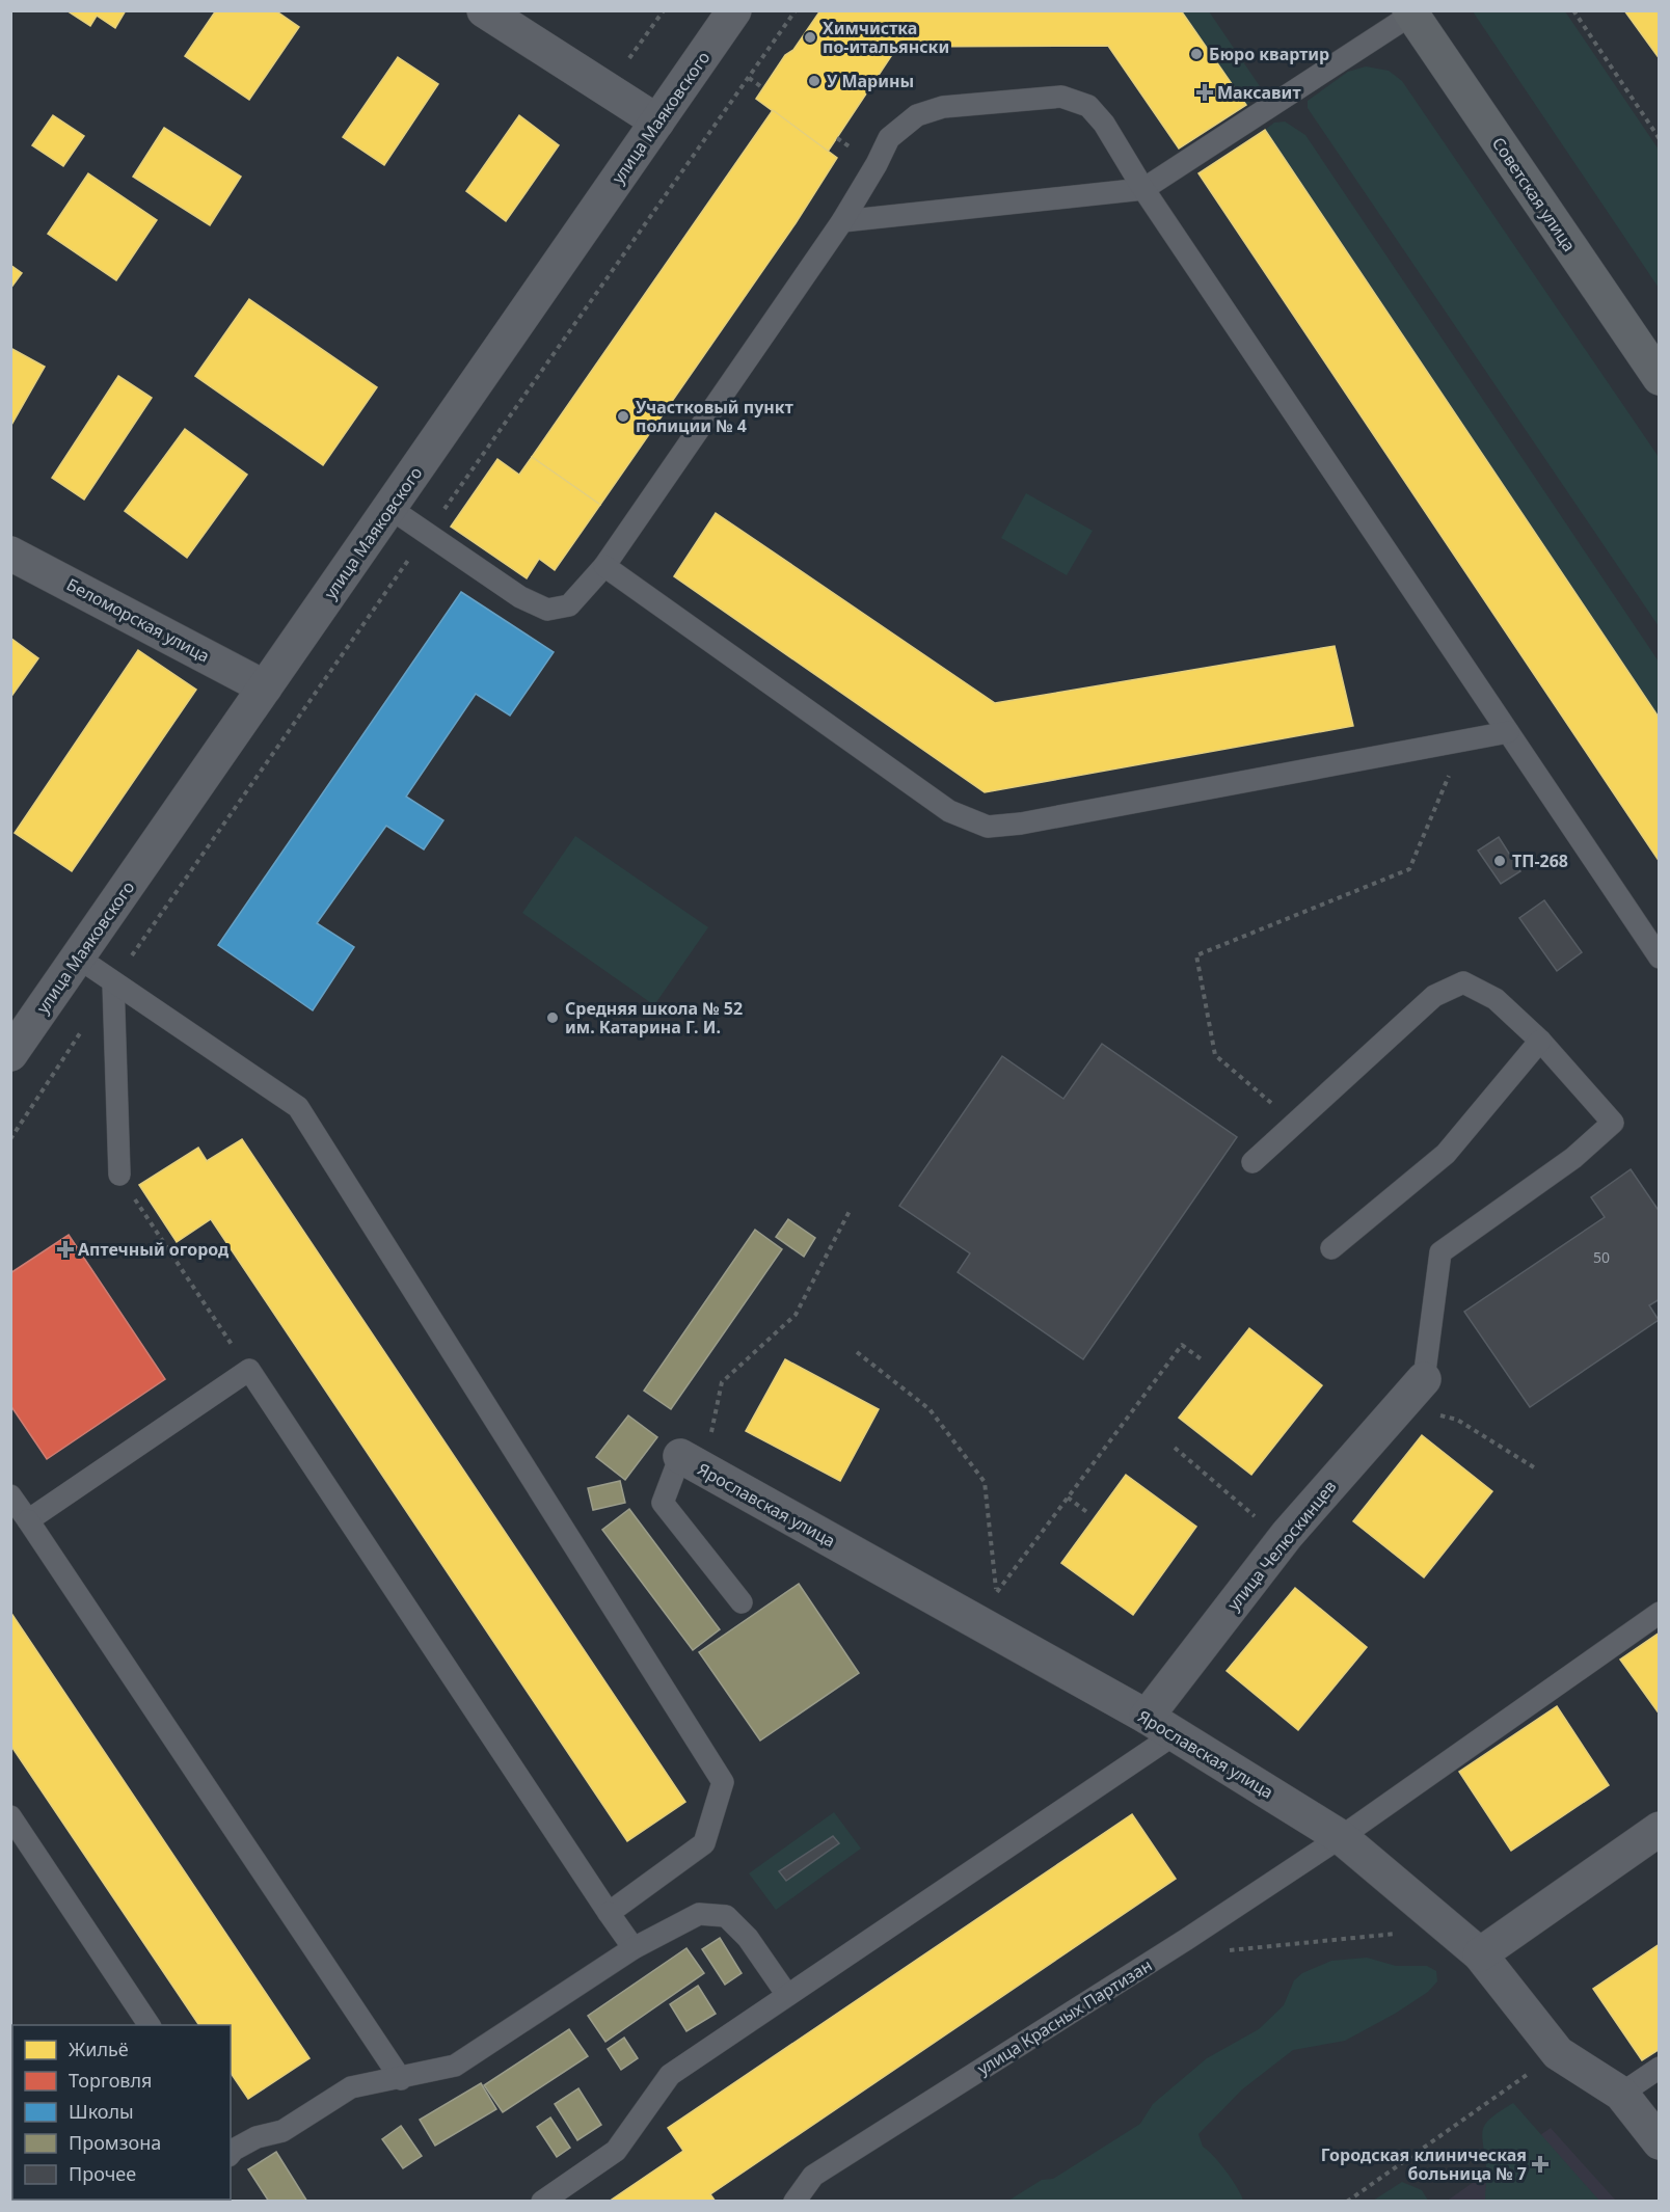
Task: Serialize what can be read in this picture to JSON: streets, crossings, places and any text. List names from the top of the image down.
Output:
{
  "streets": {
    "main road": ["Советская улица"],
    "street": [
      "улица Маяковского",
      "Беломорская улица",
      "Ярославская улица",
      "улица Челюскинцев"
    ],
    "lane": ["улица Красных Партизан"]
  },
  "crossings": [
    ["улица Маяковского", "Беломорская улица"],
    ["Ярославская улица", "улица Челюскинцев"],
    ["Ярославская улица", "улица Красных Партизан"]
  ],
  "places": {
    "other": [
      "Химчистка по-итальянски",
      "Бюро квартир",
      "У Марины",
      "Участковый пункт полиции № 4",
      "ТП-268",
      "Средняя школа № 52 им. Катарина Г. И."
    ],
    "health": ["Максавит", "Аптечный огород", "Городская клиническая больница № 7"]
  },
  "house_numbers": ["50"],
  "legend": [
    "Жильё",
    "Торговля",
    "Школы",
    "Промзона",
    "Прочее"
  ]
}
